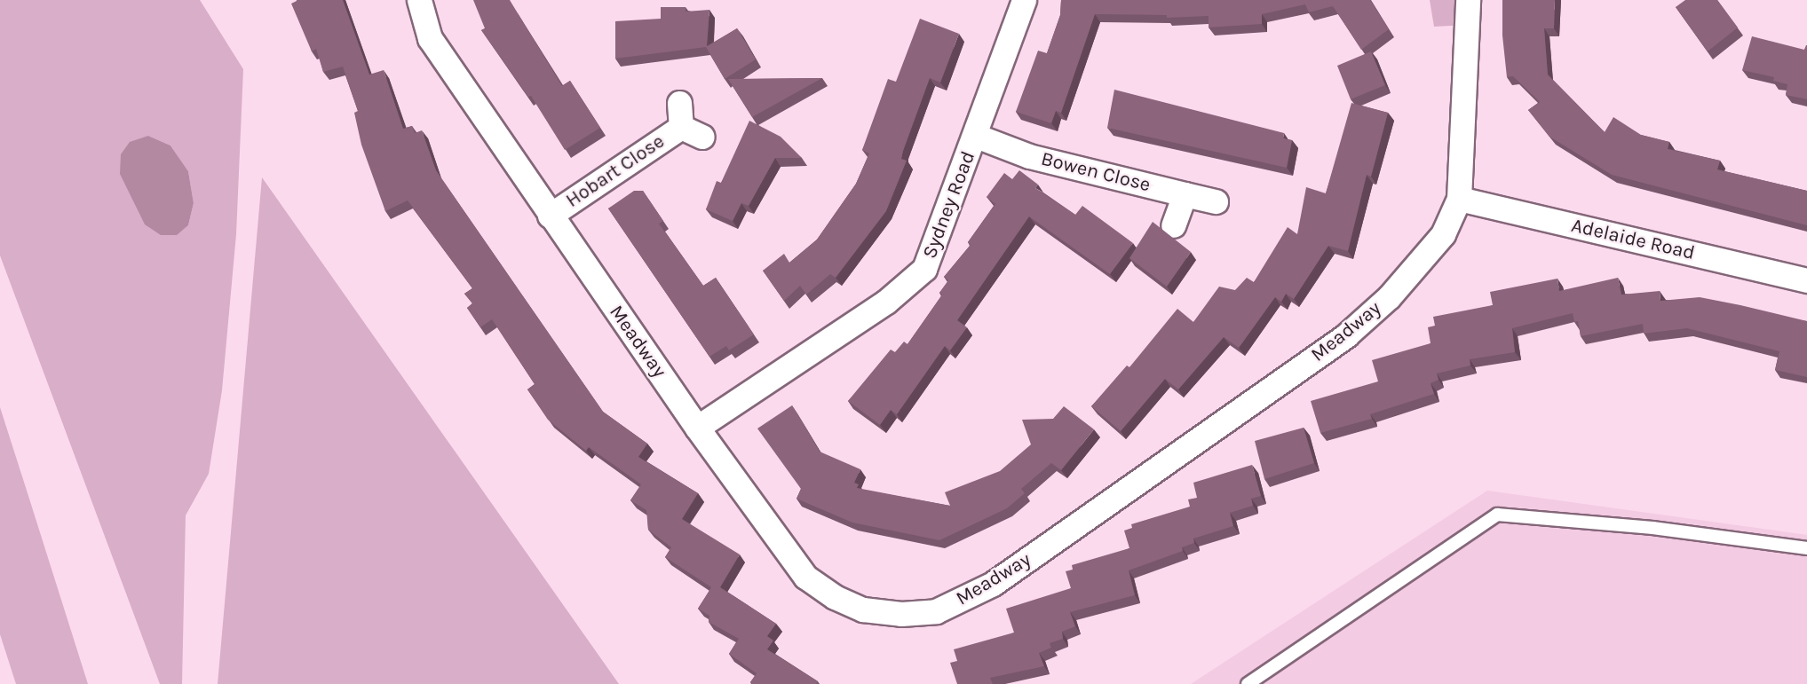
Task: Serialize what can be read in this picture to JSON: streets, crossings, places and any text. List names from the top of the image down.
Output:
{
  "streets": {
    "street": [
      "Hobart Close",
      "Bowen Close",
      "Sydney Road",
      "Adelaide Road",
      "Meadway"
    ]
  },
  "crossings": [
    ["Hobart Close", "Meadway"],
    ["Bowen Close", "Sydney Road"],
    ["Sydney Road", "Meadway"],
    ["Adelaide Road", "Meadway"]
  ]
}
